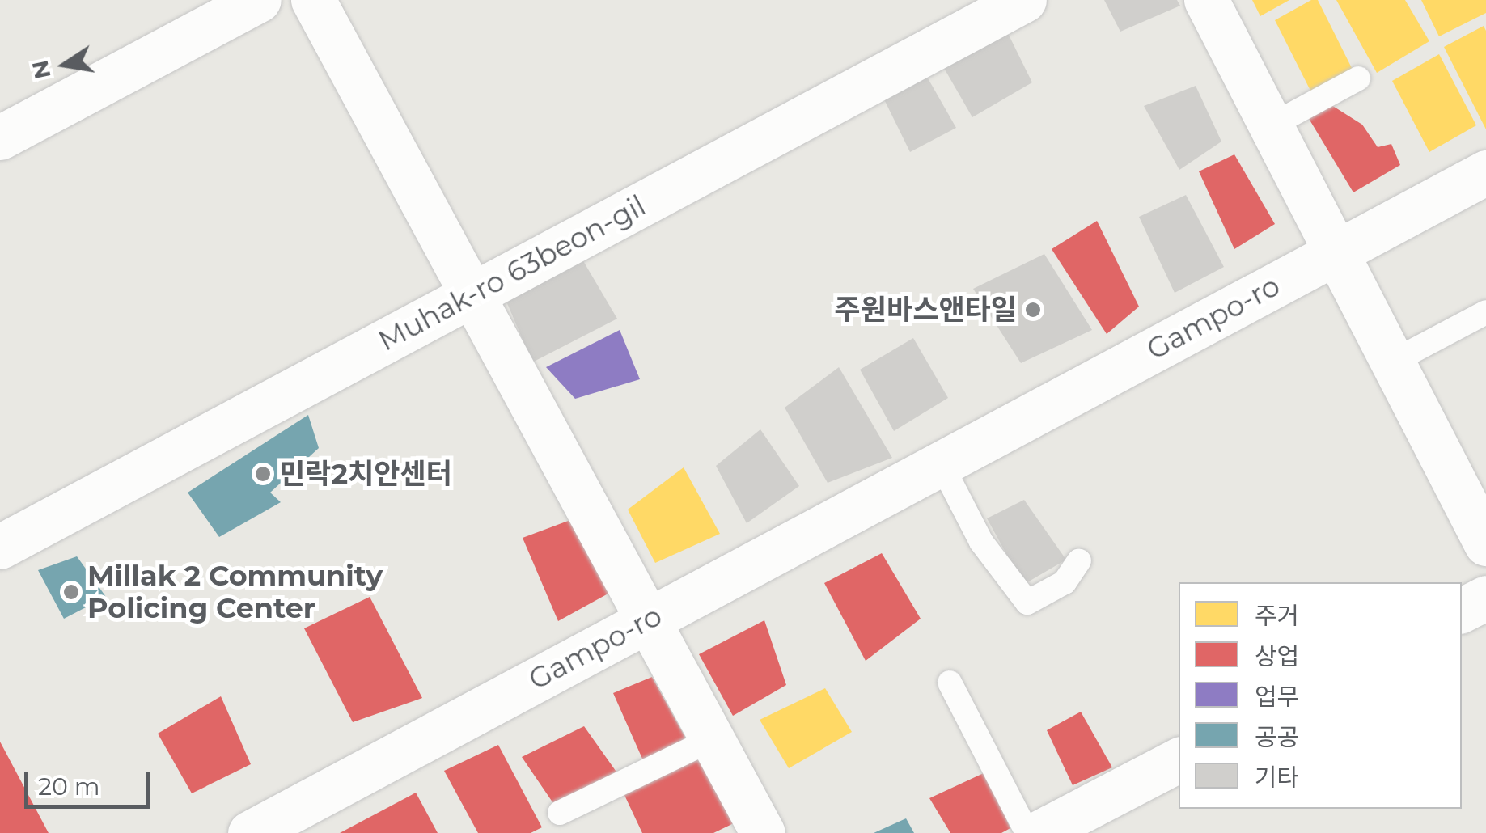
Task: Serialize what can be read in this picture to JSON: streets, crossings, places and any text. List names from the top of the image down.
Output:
{
  "streets": {
    "street": ["Muhak-ro 63beon-gil", "Gampo-ro"]
  },
  "places": ["주원바스앤타일", "민락2치안센터", "Millak 2 Community Policing Center"],
  "legend": [
    "주거",
    "상업",
    "업무",
    "공공",
    "기타"
  ],
  "scale_bar": "20 m",
  "north": "left"
}
